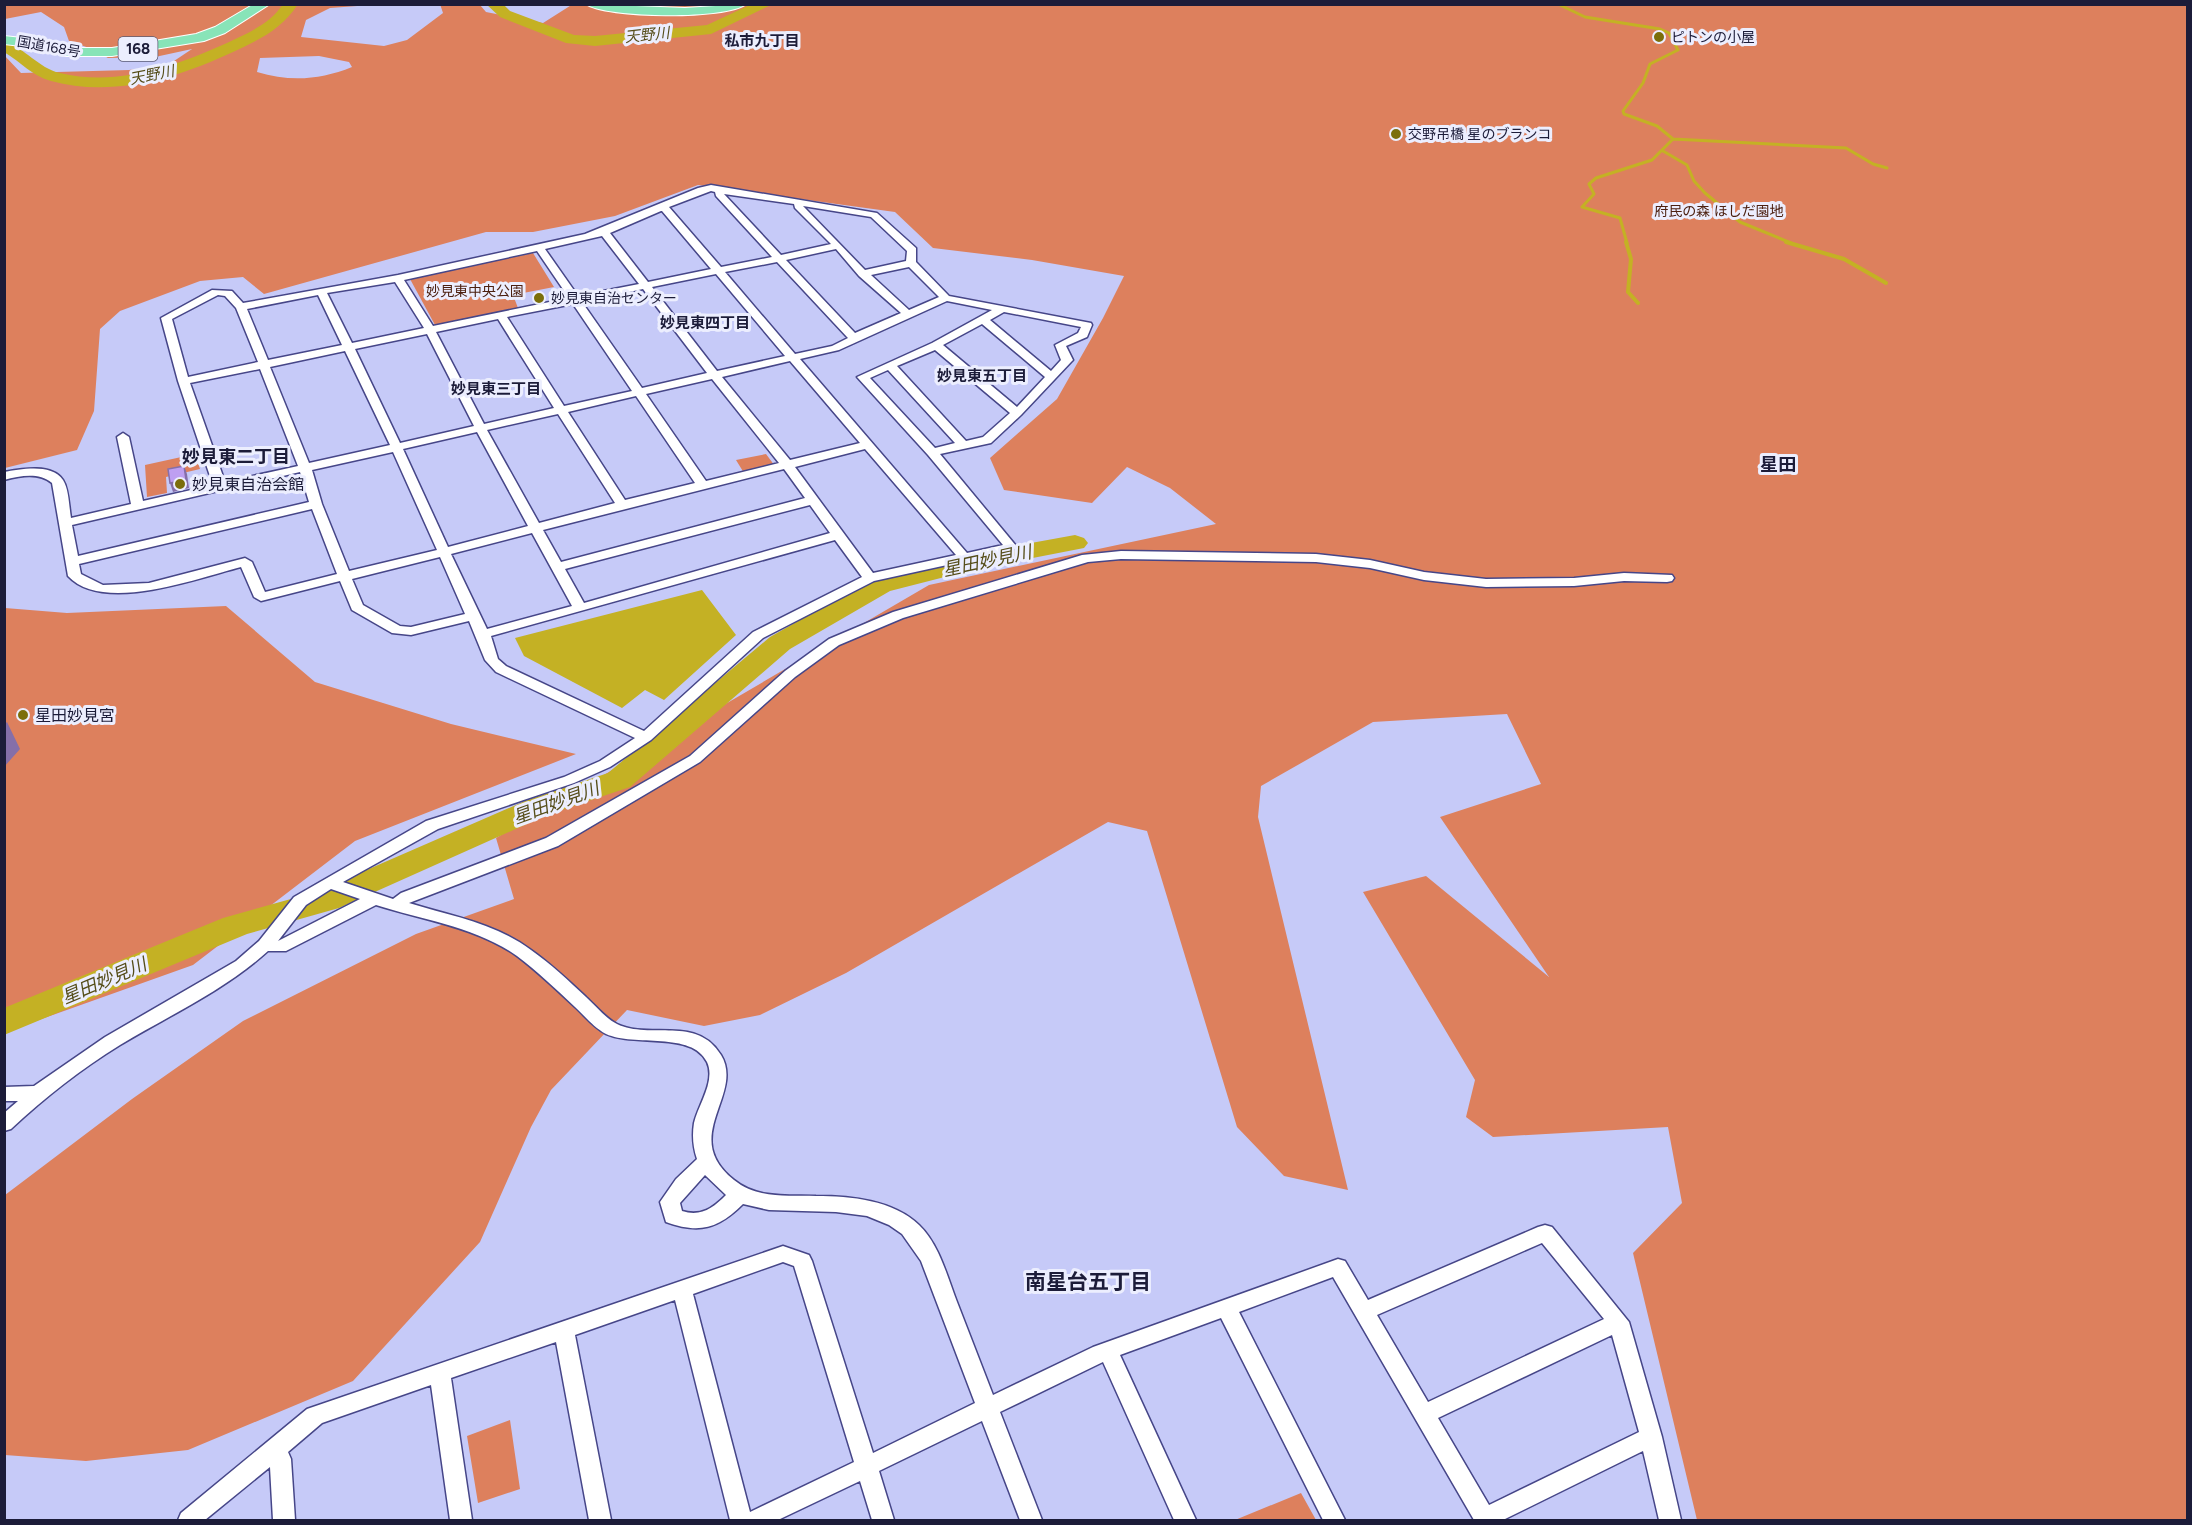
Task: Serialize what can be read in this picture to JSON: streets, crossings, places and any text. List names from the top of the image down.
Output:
{
  "streets": {
    "highway": ["国道168号", "168"]
  },
  "districts": [
    "私市九丁目",
    "妙見東四丁目",
    "妙見東五丁目",
    "妙見東三丁目",
    "妙見東二丁目",
    "星田",
    "南星台五丁目"
  ],
  "water": ["天野川", "星田妙見川"],
  "parks": ["府民の森 ほしだ園地", "妙見東中央公園"],
  "places": [
    "ピトンの小屋",
    "交野吊橋 星のブランコ",
    "妙見東自治センター",
    "妙見東自治会館",
    "星田妙見宮"
  ]
}
